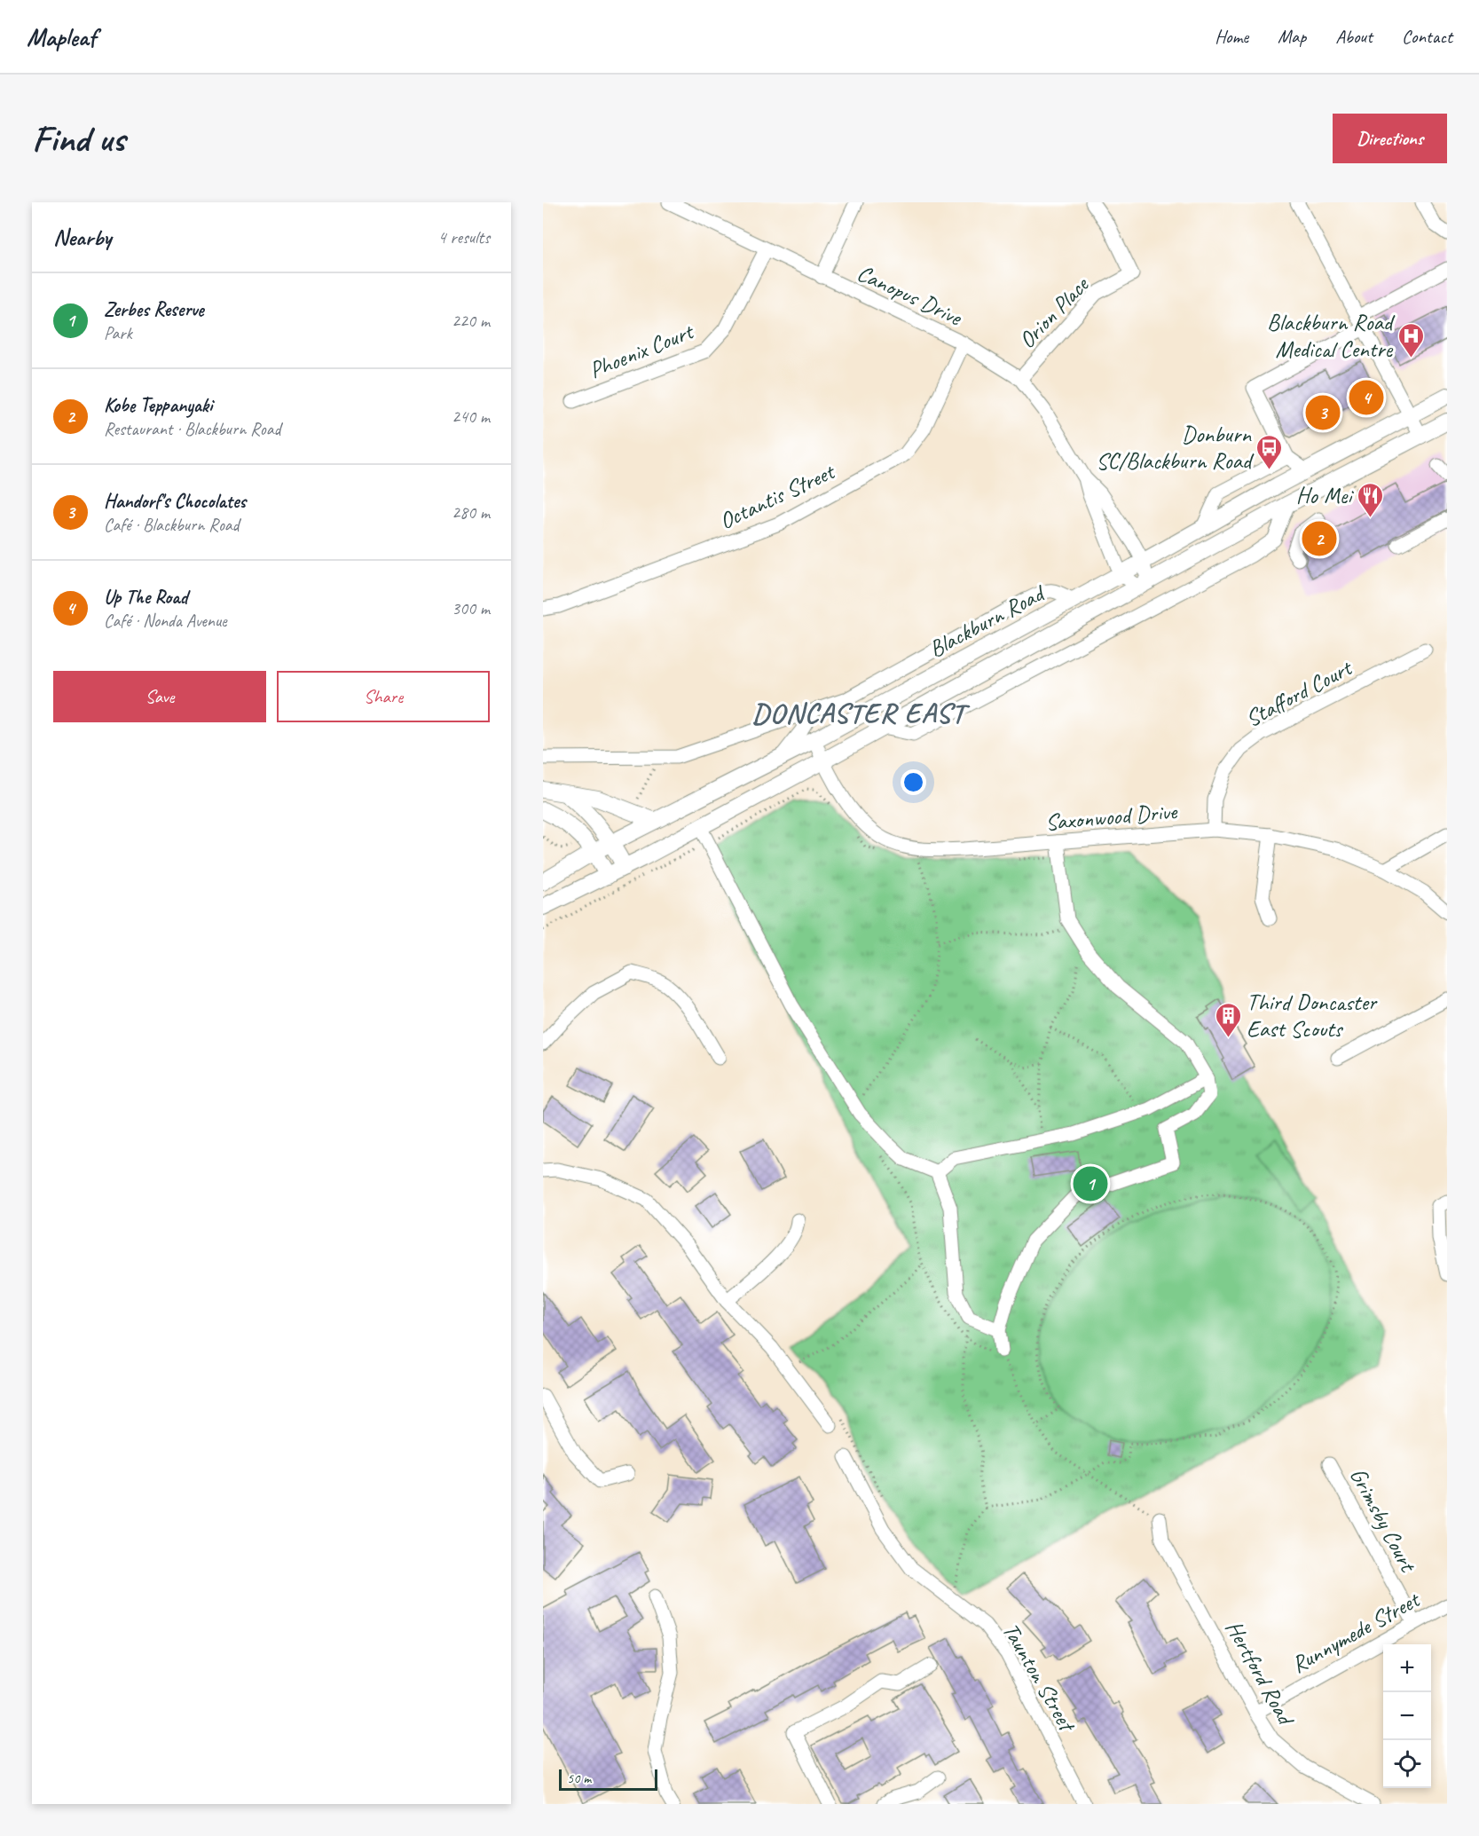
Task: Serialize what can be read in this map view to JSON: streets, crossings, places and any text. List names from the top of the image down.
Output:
{
  "streets": {
    "main road": ["Blackburn Road"],
    "street": [
      "Canopus Drive",
      "Orion Place",
      "Phoenix Court",
      "Octantis Street",
      "Stafford Court",
      "Saxonwood Drive",
      "Grimsby Court",
      "Runnymede Street",
      "Hertford Road",
      "Taunton Street"
    ]
  },
  "crossings": [
    ["Canopus Drive", "Orion Place"],
    ["Canopus Drive", "Phoenix Court"],
    ["Canopus Drive", "Octantis Street"],
    ["Canopus Drive", "Blackburn Road"],
    ["Blackburn Road", "Saxonwood Drive"],
    ["Stafford Court", "Saxonwood Drive"],
    ["Grimsby Court", "Runnymede Street"],
    ["Runnymede Street", "Hertford Road"]
  ],
  "districts": ["DONCASTER EAST"],
  "places": {
    "hospital": ["Blackburn Road Medical Centre"],
    "bus stop": ["Donburn SC/Blackburn Road"],
    "restaurant": ["Ho Mei"],
    "building": ["Third Doncaster East Scouts"]
  },
  "scale_bar": "50 m",
  "page": {
    "header": "Mapleaf",
    "nav": [
      "Home",
      "Map",
      "About",
      "Contact"
    ],
    "buttons": [
      "Directions",
      ["Save", "Share"]
    ],
    "title": "Find us",
    "heading": ["Nearby", "4 results"],
    "list": [
      {
        "mark": "1",
        "name": "Zerbes Reserve",
        "note": "Park",
        "value": "220 m"
      },
      {
        "mark": "2",
        "name": "Kobe Teppanyaki",
        "note": "Restaurant · Blackburn Road",
        "value": "240 m"
      },
      {
        "mark": "3",
        "name": "Handorf's Chocolates",
        "note": "Café · Blackburn Road",
        "value": "280 m"
      },
      {
        "mark": "4",
        "name": "Up The Road",
        "note": "Café · Nonda Avenue",
        "value": "300 m"
      }
    ],
    "pins": [
      "4",
      "3",
      "2",
      "1"
    ],
    "map_buttons": ["+", "−"],
    "scale": "50 m"
  }
}
